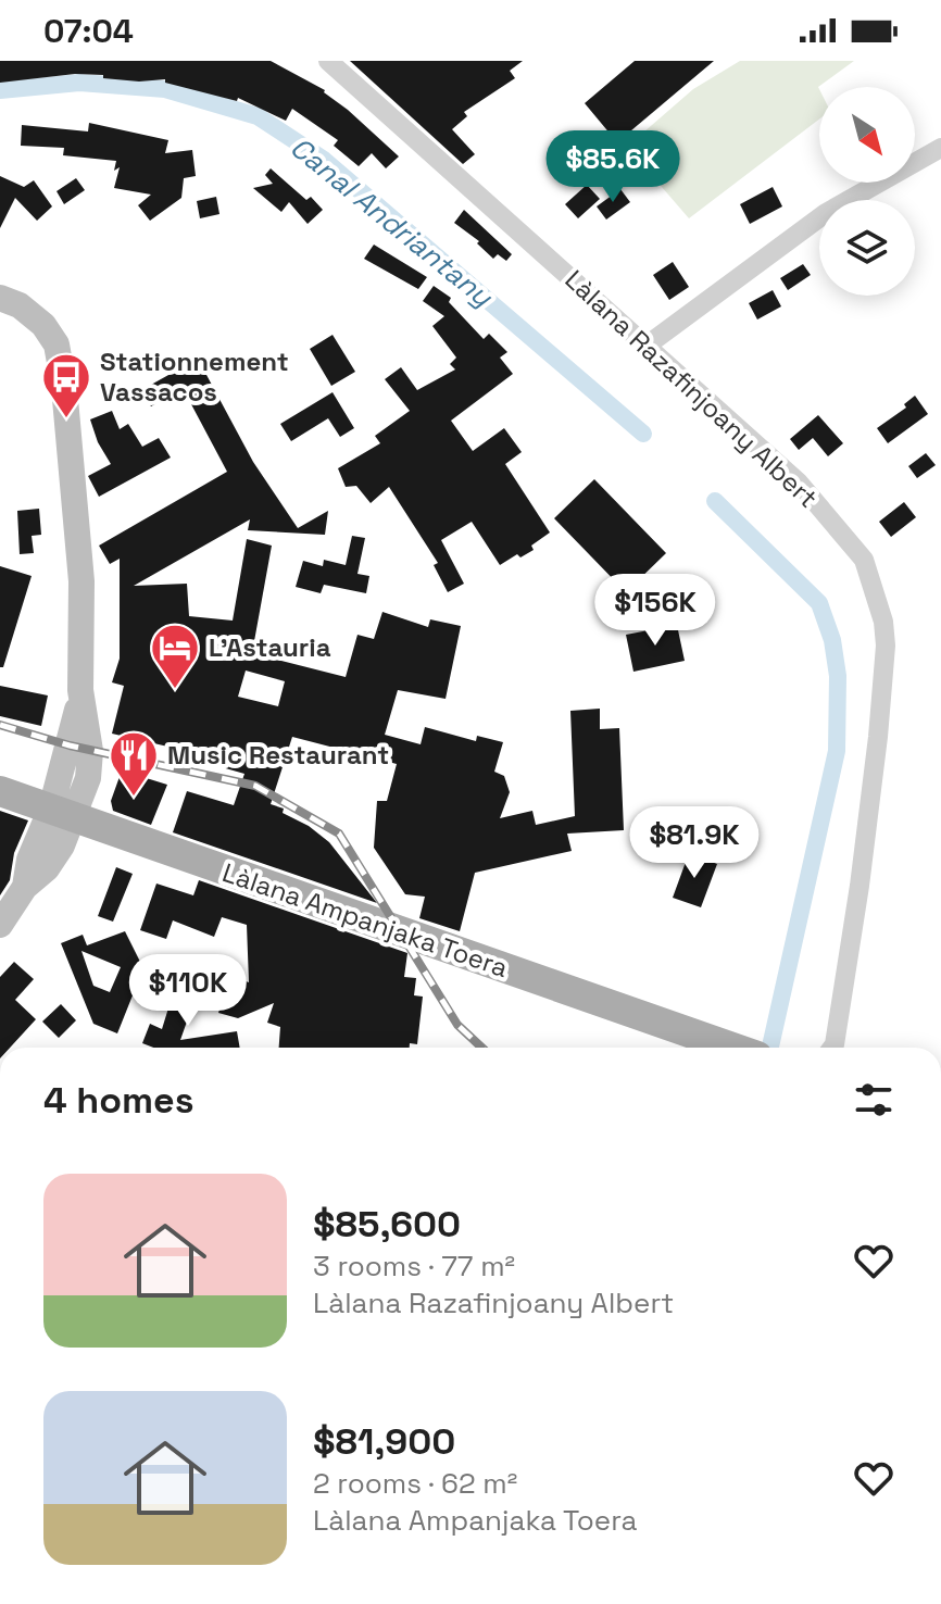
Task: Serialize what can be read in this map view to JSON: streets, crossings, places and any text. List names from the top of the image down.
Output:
{
  "streets": {
    "main road": ["Làlana Ampanjaka Toera"],
    "street": ["Làlana Razafinjoany Albert"]
  },
  "water": ["Canal Andriantany"],
  "places": {
    "bus stop": ["Stationnement Vassacos"],
    "hotel": ["L'Astauria"],
    "restaurant": ["Music Restaurant"]
  },
  "north": "bottom right",
  "page": {
    "status": "07:04",
    "price": [
      "$85.6K",
      "$156K",
      "$81.9K",
      "$110K"
    ],
    "heading": "4 homes",
    "list": [
      {
        "name": "$85,600",
        "note": "3 rooms · 77 m² · Làlana Razafinjoany Albert"
      },
      {
        "name": "$81,900",
        "note": "2 rooms · 62 m² · Làlana Ampanjaka Toera"
      }
    ]
  }
}
